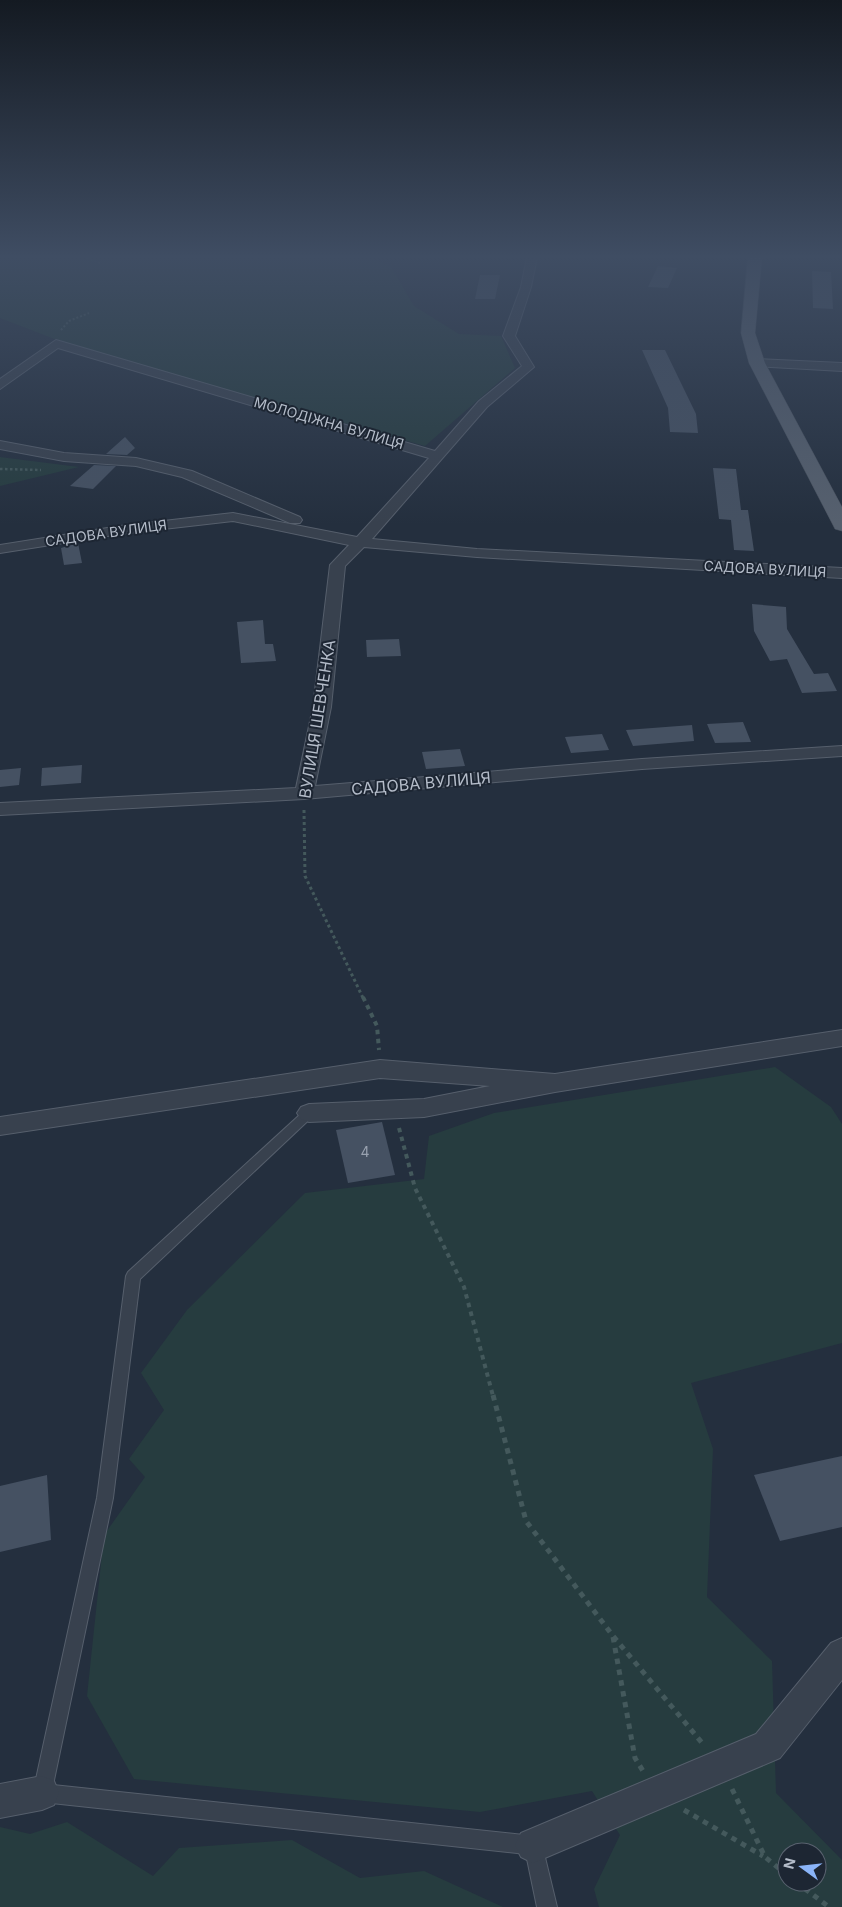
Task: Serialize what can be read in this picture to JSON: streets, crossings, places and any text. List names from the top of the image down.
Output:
{
  "streets": {
    "street": ["МОЛОДІЖНА ВУЛИЦЯ", "САДОВА ВУЛИЦЯ", "ВУЛИЦЯ ШЕВЧЕНКА"]
  },
  "crossings": [
    ["САДОВА ВУЛИЦЯ", "ВУЛИЦЯ ШЕВЧЕНКА"]
  ],
  "house_numbers": ["4"],
  "north": "left"
}
